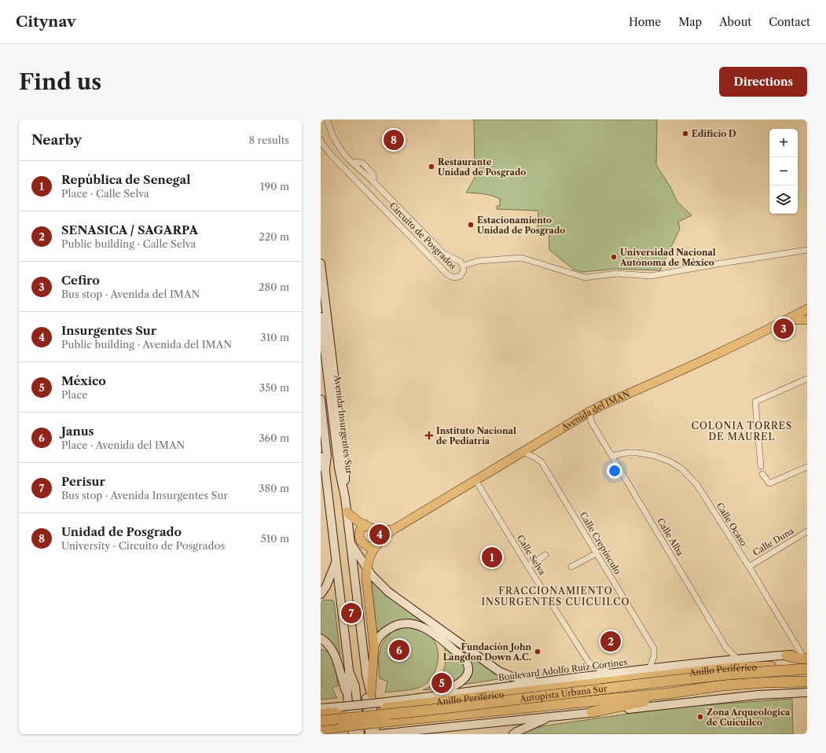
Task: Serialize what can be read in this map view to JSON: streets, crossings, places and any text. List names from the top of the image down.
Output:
{
  "streets": {
    "highway": ["Anillo Periférico", "Autopista Urbana Sur"],
    "main road": ["Avenida del IMAN", "Avenida Insurgentes Sur", "Boulevard Adolfo Ruiz Cortines"],
    "street": [
      "Circuito de Posgrados",
      "Calle Ocaso",
      "Calle Alba",
      "Calle Duna",
      "Calle Crepúsculo",
      "Calle Selva"
    ]
  },
  "crossings": [
    ["Avenida del IMAN", "Avenida Insurgentes Sur"],
    ["Avenida del IMAN", "Calle Alba"],
    ["Avenida del IMAN", "Calle Crepúsculo"],
    ["Avenida del IMAN", "Calle Selva"],
    ["Calle Ocaso", "Calle Alba"],
    ["Calle Ocaso", "Calle Duna"],
    ["Calle Alba", "Boulevard Adolfo Ruiz Cortines"],
    ["Calle Crepúsculo", "Boulevard Adolfo Ruiz Cortines"],
    ["Calle Selva", "Boulevard Adolfo Ruiz Cortines"],
    ["Boulevard Adolfo Ruiz Cortines", "Anillo Periférico"]
  ],
  "districts": ["COLONIA TORRES DE MAUREL", "FRACCIONAMIENTO INSURGENTES CUICUILCO"],
  "places": {
    "other": [
      "Edificio D",
      "Restaurante Unidad de Posgrado",
      "Estacionamiento Unidad de Posgrado",
      "Universidad Nacional Autónoma de México",
      "Fundación John Langdon Down A.C.",
      "Zona Arqueológica de Cuicuilco"
    ],
    "health": ["Instituto Nacional de Pediatria"]
  },
  "page": {
    "header": "Citynav",
    "nav": [
      "Home",
      "Map",
      "About",
      "Contact"
    ],
    "buttons": "Directions",
    "title": "Find us",
    "heading": ["Nearby", "8 results"],
    "pins": [
      "8",
      "3",
      "4",
      "1",
      "7",
      "2",
      "6",
      "5"
    ],
    "map_buttons": ["+", "−"],
    "list": [
      {
        "mark": "1",
        "name": "República de Senegal",
        "note": "Place · Calle Selva",
        "value": "190 m"
      },
      {
        "mark": "2",
        "name": "SENASICA / SAGARPA",
        "note": "Public building · Calle Selva",
        "value": "220 m"
      },
      {
        "mark": "3",
        "name": "Cefiro",
        "note": "Bus stop · Avenida del IMAN",
        "value": "280 m"
      },
      {
        "mark": "4",
        "name": "Insurgentes Sur",
        "note": "Public building · Avenida del IMAN",
        "value": "310 m"
      },
      {
        "mark": "5",
        "name": "México",
        "note": "Place",
        "value": "350 m"
      },
      {
        "mark": "6",
        "name": "Janus",
        "note": "Place · Avenida del IMAN",
        "value": "360 m"
      },
      {
        "mark": "7",
        "name": "Perisur",
        "note": "Bus stop · Avenida Insurgentes Sur",
        "value": "380 m"
      },
      {
        "mark": "8",
        "name": "Unidad de Posgrado",
        "note": "University · Circuito de Posgrados",
        "value": "510 m"
      }
    ]
  }
}
